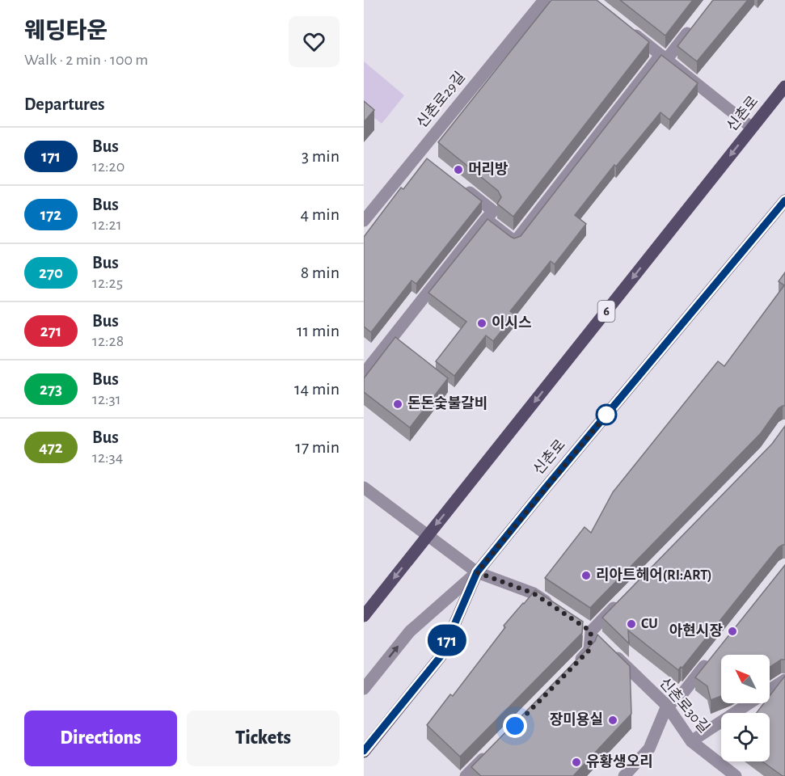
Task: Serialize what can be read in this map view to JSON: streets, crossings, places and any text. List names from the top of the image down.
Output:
{
  "streets": {
    "main road": ["신촌로", "6"],
    "street": ["신촌로29길", "신촌로30길"]
  },
  "places": [
    "머리방",
    "이시스",
    "돈돈숯불갈비",
    "리아트헤어(RI:ART)",
    "CU",
    "아현시장",
    "장미용실",
    "유황생오리"
  ],
  "lines": ["bus line 171"],
  "north": "top left",
  "page": {
    "heading": [
      ["웨딩타운", "Walk · 2 min · 100 m"],
      "Departures"
    ],
    "on_map": "171",
    "list": [
      {
        "mark": "171",
        "name": "Bus",
        "note": "12:20",
        "value": "3 min"
      },
      {
        "mark": "172",
        "name": "Bus",
        "note": "12:21",
        "value": "4 min"
      },
      {
        "mark": "270",
        "name": "Bus",
        "note": "12:25",
        "value": "8 min"
      },
      {
        "mark": "271",
        "name": "Bus",
        "note": "12:28",
        "value": "11 min"
      },
      {
        "mark": "273",
        "name": "Bus",
        "note": "12:31",
        "value": "14 min"
      },
      {
        "mark": "472",
        "name": "Bus",
        "note": "12:34",
        "value": "17 min"
      }
    ],
    "buttons": ["Directions", "Tickets"]
  }
}
